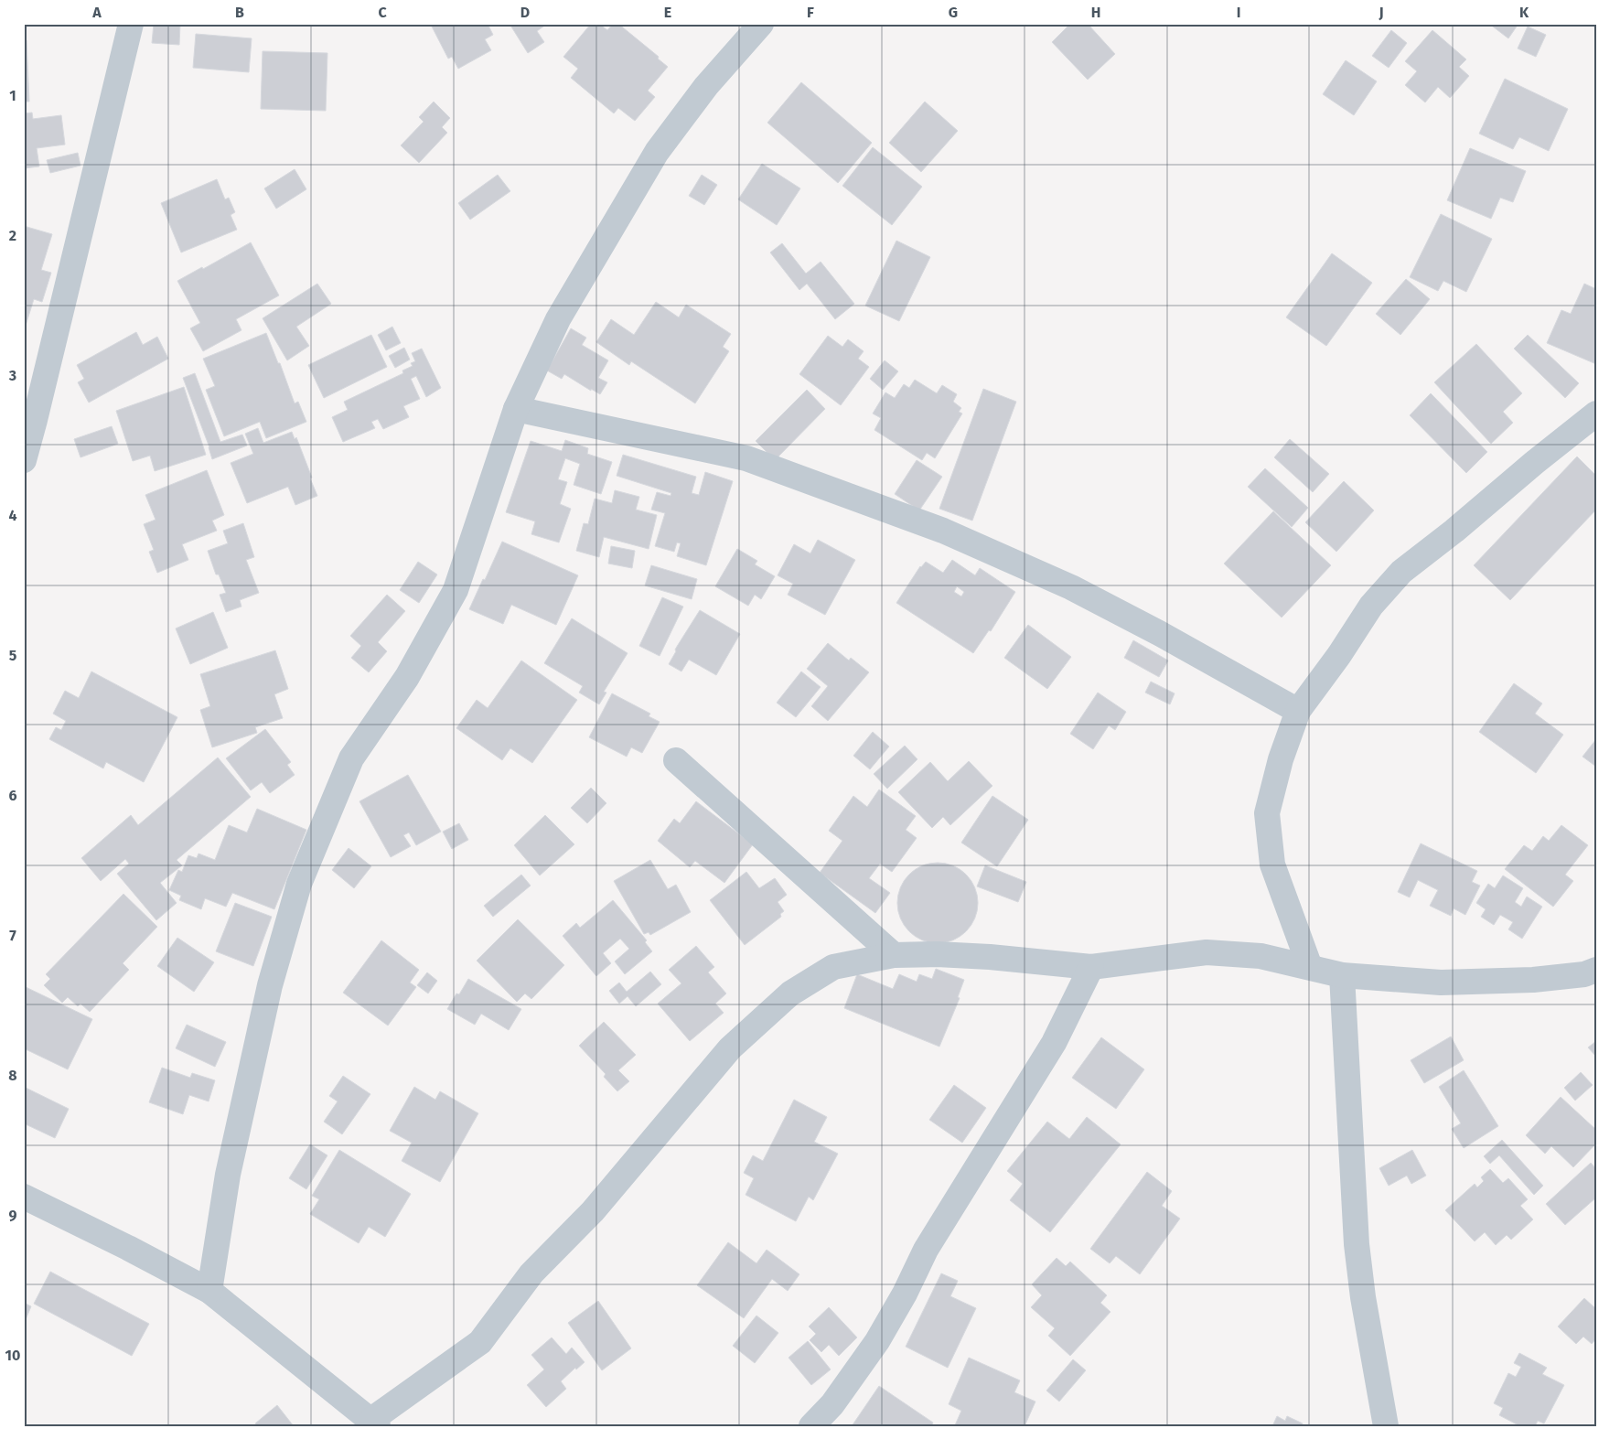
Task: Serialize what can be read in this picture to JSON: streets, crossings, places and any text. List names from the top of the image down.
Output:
{
  "grid": {
    "columns": [
      "A",
      "B",
      "C",
      "D",
      "E",
      "F",
      "G",
      "H",
      "I",
      "J",
      "K"
    ],
    "rows": [
      "1",
      "2",
      "3",
      "4",
      "5",
      "6",
      "7",
      "8",
      "9",
      "10"
    ]
  }
}
